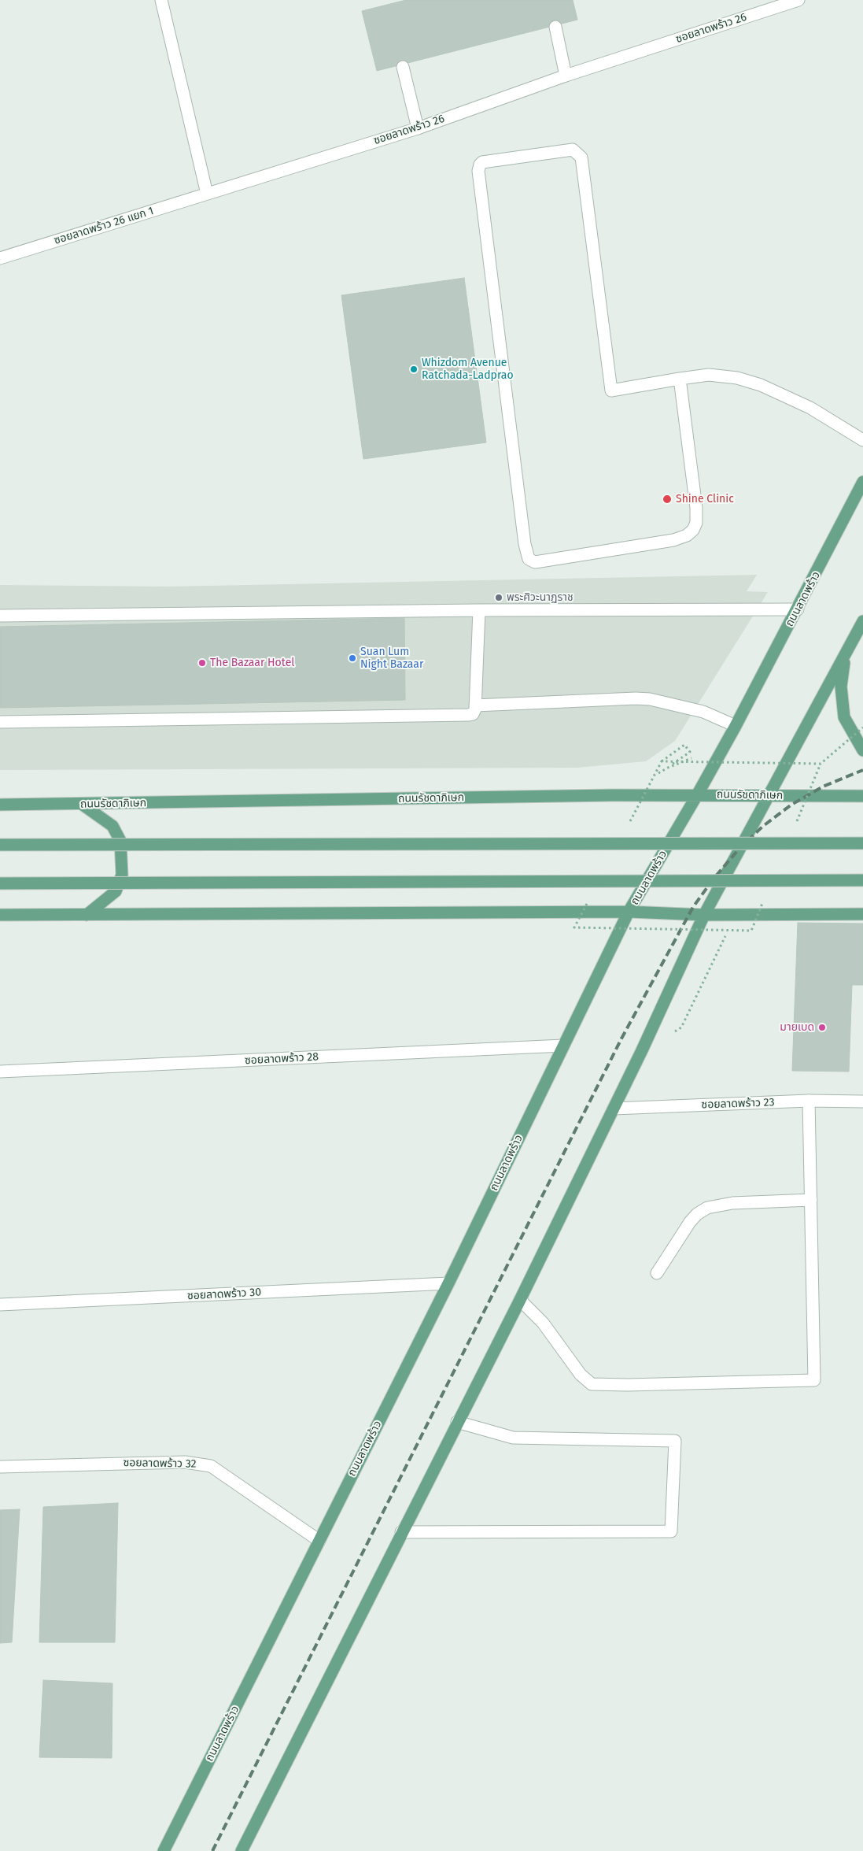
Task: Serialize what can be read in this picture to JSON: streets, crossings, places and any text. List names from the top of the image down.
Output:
{
  "streets": {
    "main road": ["ถนนลาดพร้าว", "ถนนรัชดาภิเษก"],
    "street": [
      "ซอยลาดพร้าว 26",
      "ซอยลาดพร้าว 26 แยก 1",
      "ซอยลาดพร้าว 28",
      "ซอยลาดพร้าว 23",
      "ซอยลาดพร้าว 30",
      "ซอยลาดพร้าว 32"
    ]
  },
  "crossings": [
    ["ซอยลาดพร้าว 26", "ซอยลาดพร้าว 26 แยก 1"],
    ["ถนนลาดพร้าว", "ถนนรัชดาภิเษก"],
    ["ถนนลาดพร้าว", "ซอยลาดพร้าว 28"],
    ["ถนนลาดพร้าว", "ซอยลาดพร้าว 30"],
    ["ถนนลาดพร้าว", "ซอยลาดพร้าว 32"]
  ],
  "places": [
    "Whizdom Avenue Ratchada-Ladprao",
    "Shine Clinic",
    "พระศิวะนาฏราช",
    "Suan Lum Night Bazaar",
    "The Bazaar Hotel",
    "มายเบด"
  ]
}
